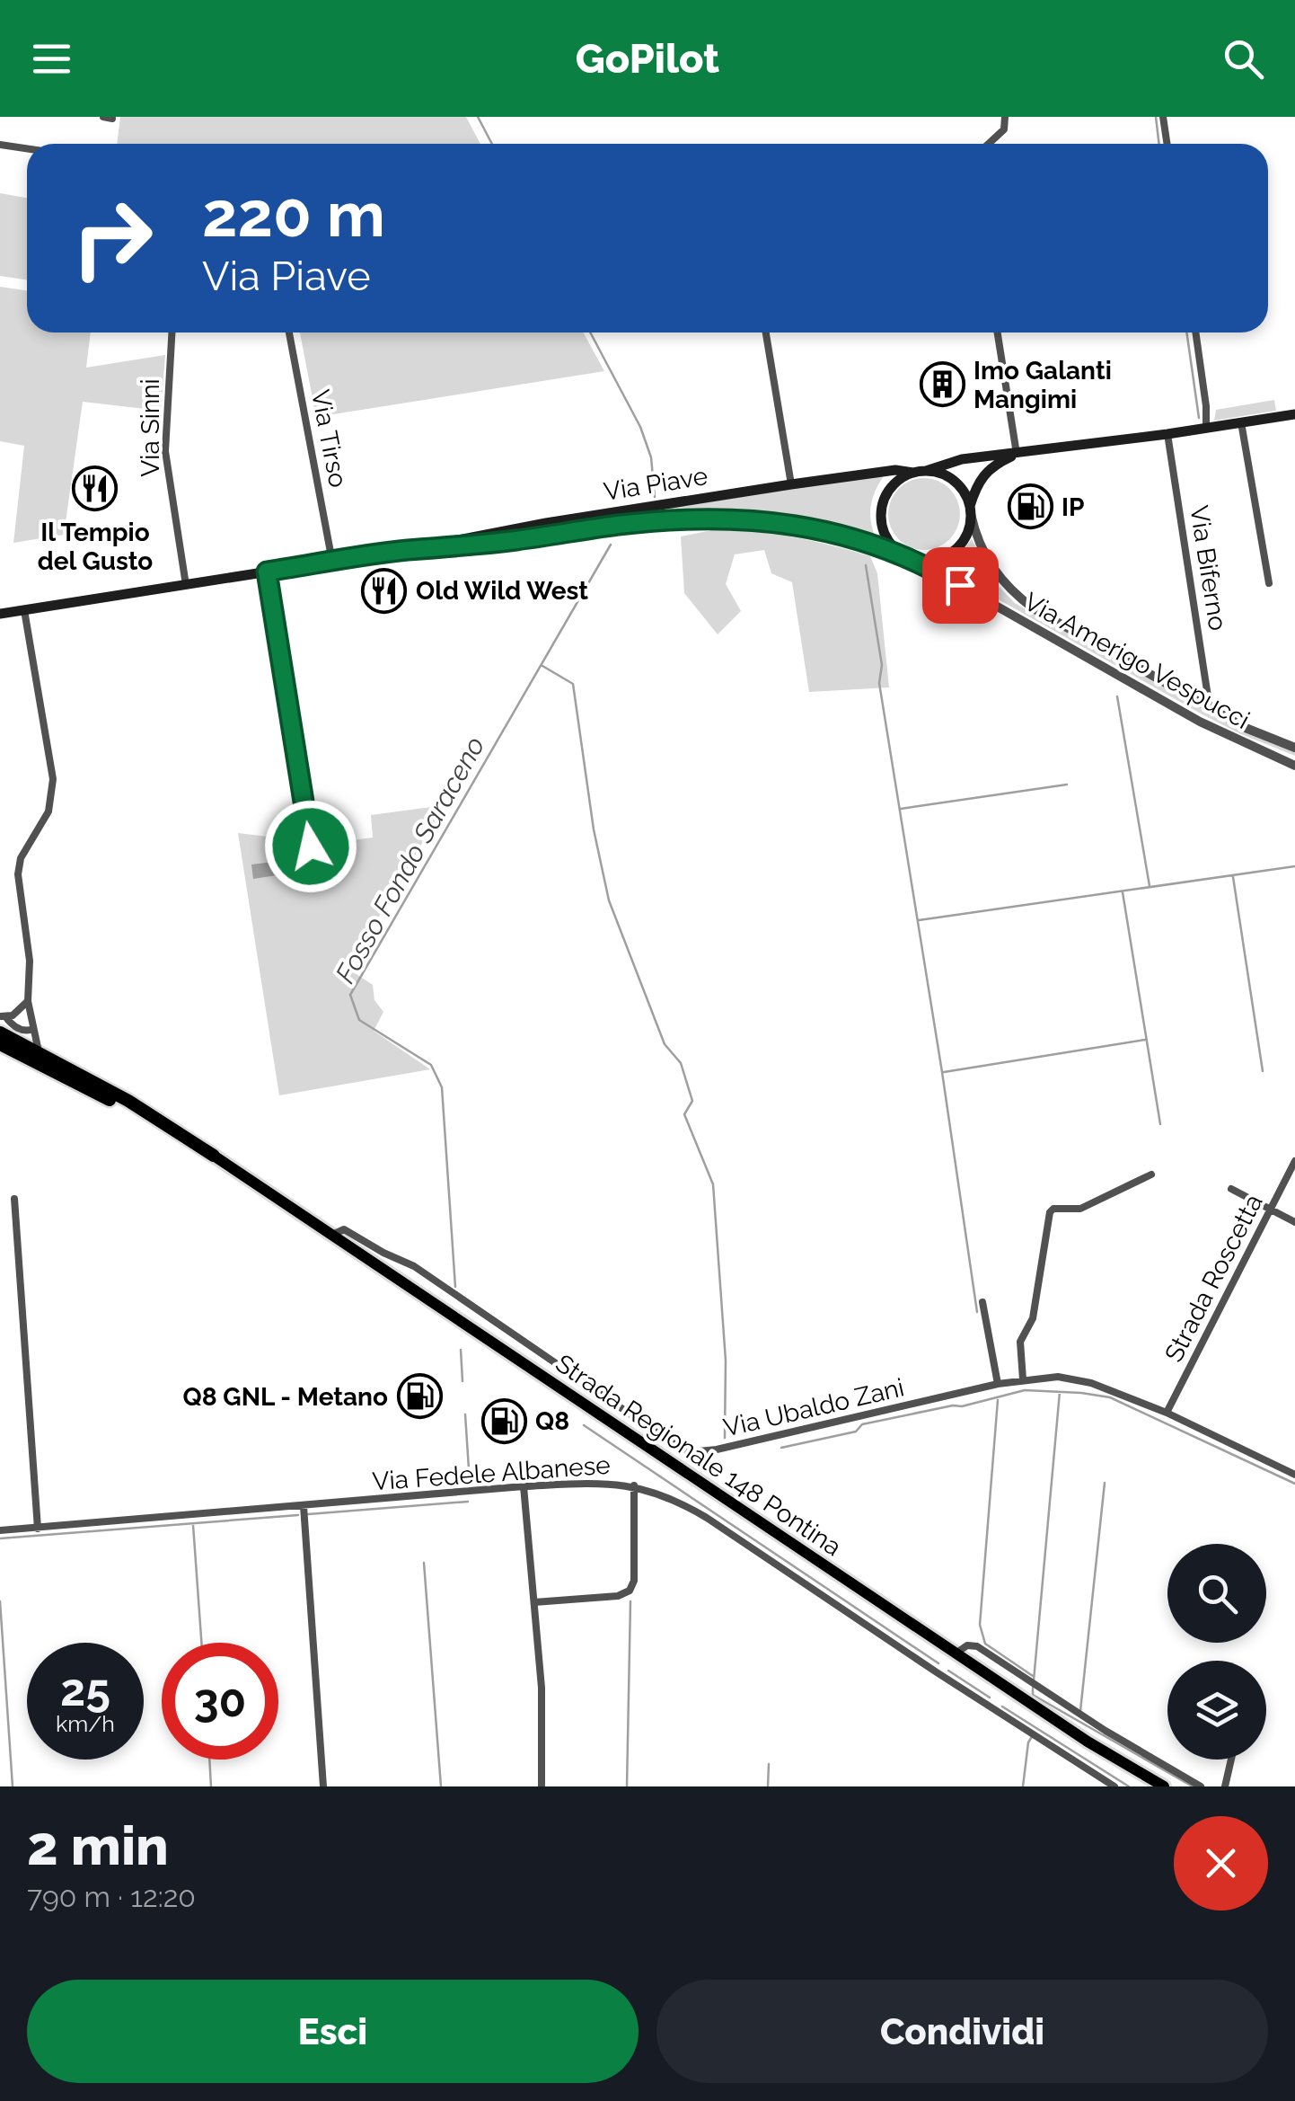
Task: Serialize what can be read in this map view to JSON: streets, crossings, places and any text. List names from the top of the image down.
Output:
{
  "streets": {
    "highway": ["Strada Regionale 148 Pontina"],
    "main road": ["Via Piave"],
    "street": [
      "Via Sinni",
      "Via Tirso",
      "Via Biferno",
      "Via Amerigo Vespucci",
      "Strada Roscetta",
      "Via Ubaldo Zani",
      "Via Fedele Albanese"
    ]
  },
  "crossings": [
    ["Via Sinni", "Via Piave"],
    ["Via Tirso", "Via Piave"],
    ["Via Piave", "Via Amerigo Vespucci"],
    ["Via Biferno", "Via Amerigo Vespucci"],
    ["Strada Roscetta", "Via Ubaldo Zani"],
    ["Via Ubaldo Zani", "Strada Regionale 148 Pontina"]
  ],
  "water": ["Fosso Fondo Saraceno"],
  "places": {
    "building": ["Imo Galanti Mangimi"],
    "restaurant": ["Il Tempio del Gusto", "Old Wild West"],
    "fuel station": ["IP", "Q8 GNL - Metano", "Q8"]
  },
  "page": {
    "header": "GoPilot",
    "turn": ["220 m", "Via Piave"],
    "speed": "25 km/h",
    "limit": "30",
    "heading": ["2 min", "790 m · 12:20"],
    "buttons": ["Esci", "Condividi"]
  }
}
